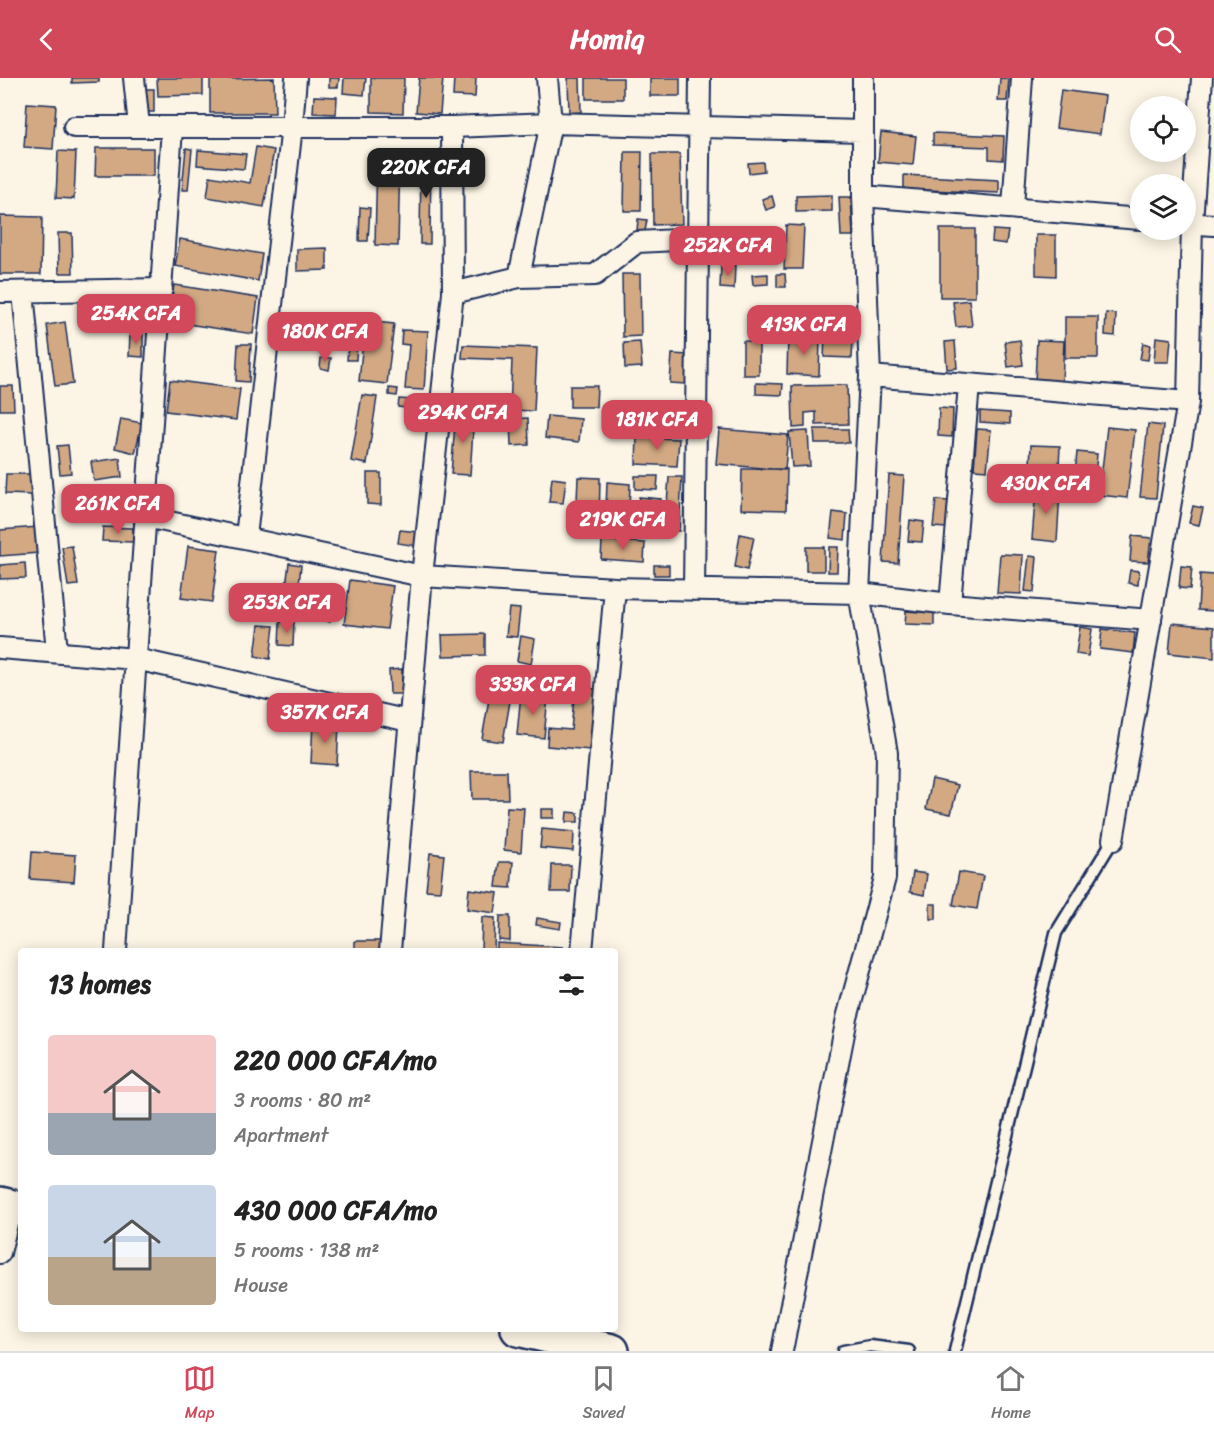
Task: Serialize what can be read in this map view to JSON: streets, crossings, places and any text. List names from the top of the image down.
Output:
{
  "page": {
    "header": "Homiq",
    "price": [
      "220K CFA",
      "252K CFA",
      "254K CFA",
      "413K CFA",
      "180K CFA",
      "294K CFA",
      "181K CFA",
      "430K CFA",
      "261K CFA",
      "219K CFA",
      "253K CFA",
      "333K CFA",
      "357K CFA"
    ],
    "heading": "13 homes",
    "list": [
      {
        "name": "220 000 CFA/mo",
        "note": "3 rooms · 80 m² · Apartment"
      },
      {
        "name": "430 000 CFA/mo",
        "note": "5 rooms · 138 m² · House"
      }
    ],
    "tabs": ["Map", "Saved", "Home"]
  }
}
